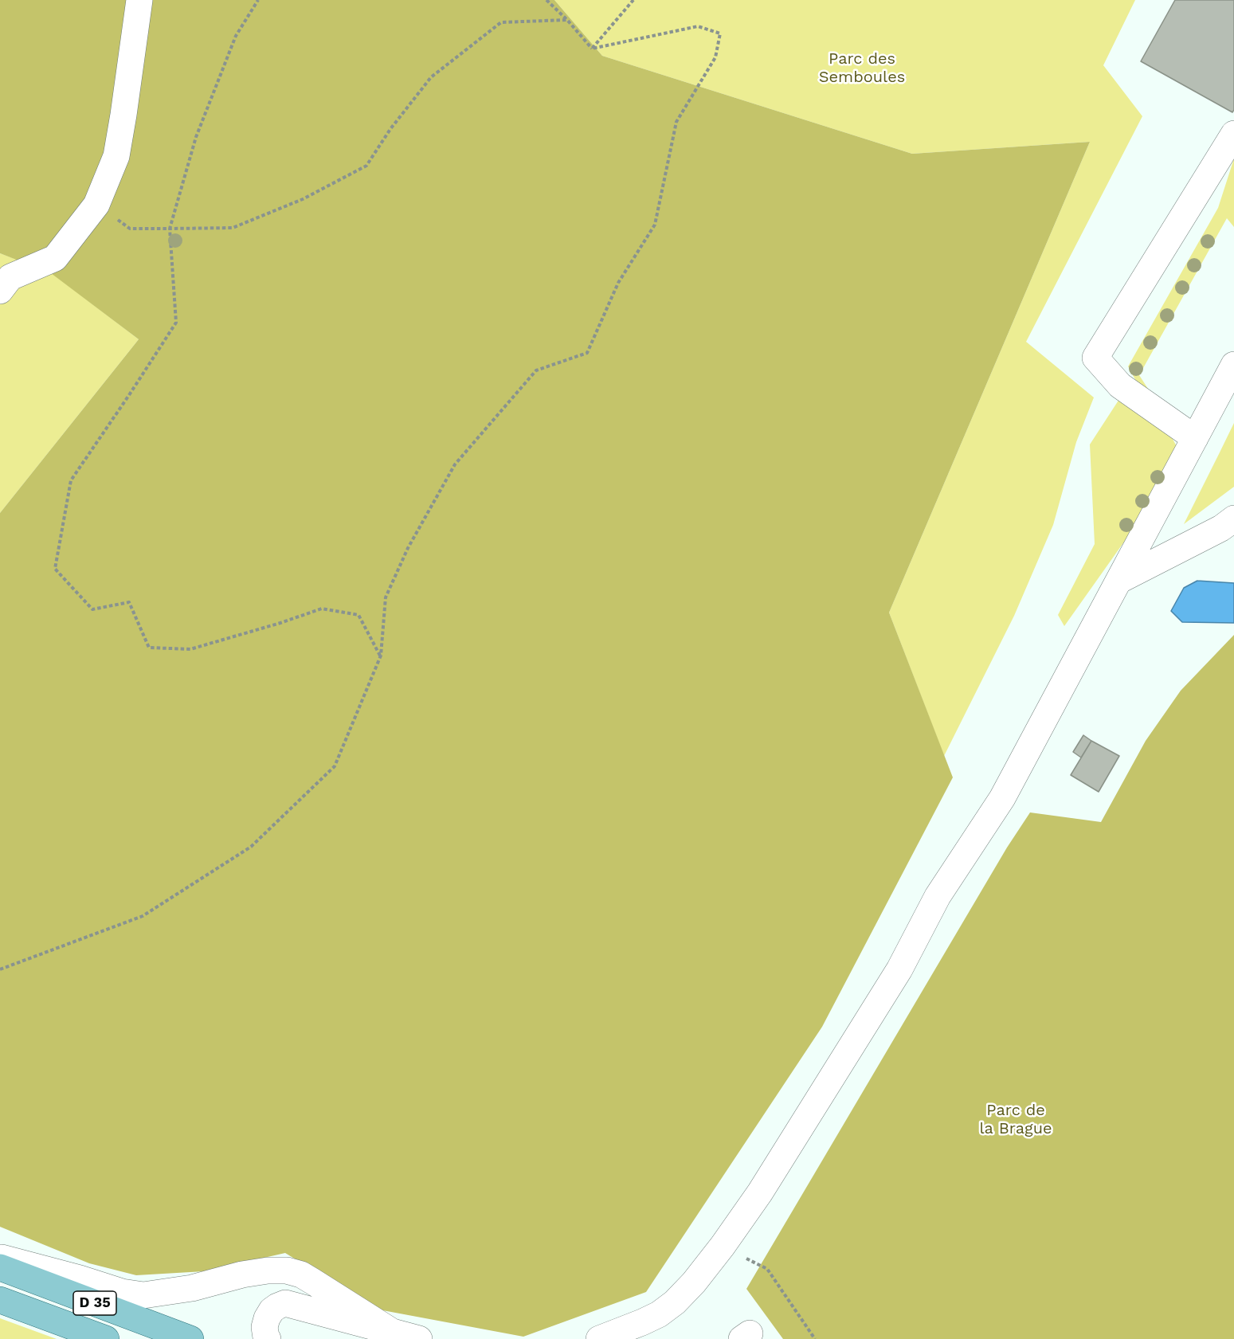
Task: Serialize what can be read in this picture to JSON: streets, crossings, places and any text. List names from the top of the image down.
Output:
{
  "streets": {
    "main road": ["D 35"]
  },
  "parks": ["Parc des Semboules", "Parc de la Brague"]
}
